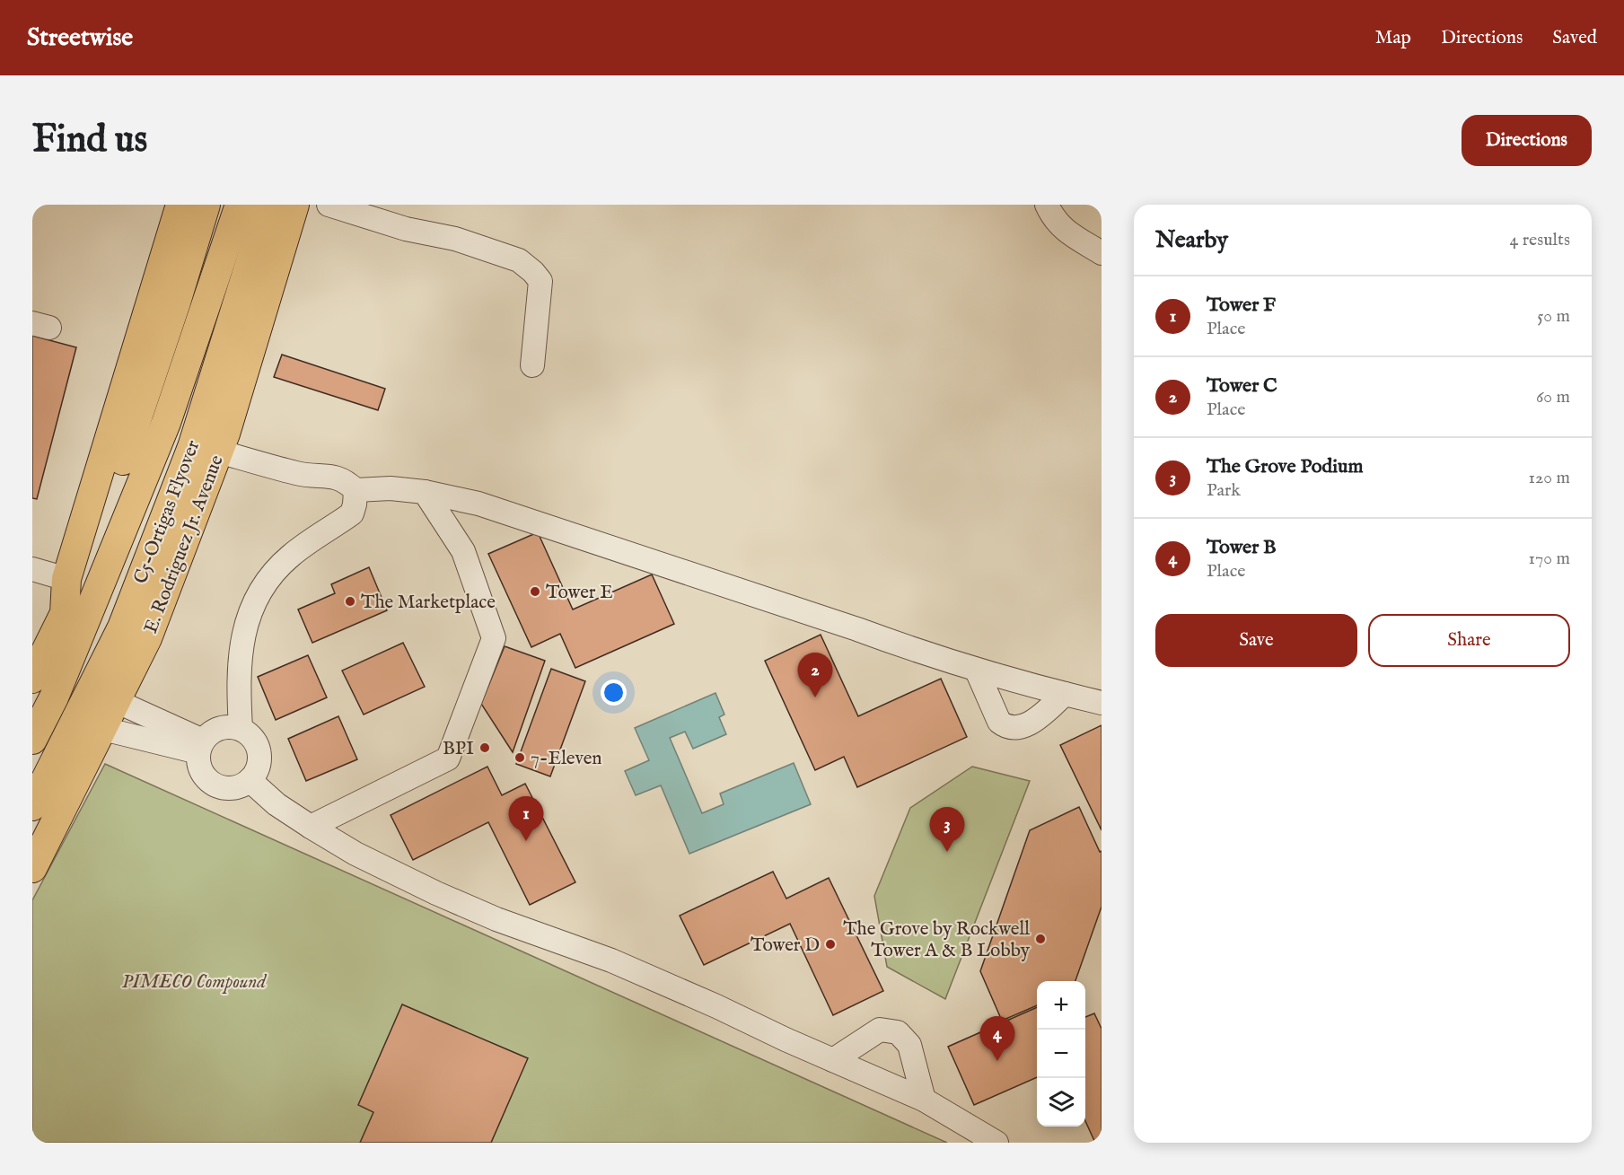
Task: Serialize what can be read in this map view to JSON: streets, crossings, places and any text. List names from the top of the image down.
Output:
{
  "streets": {
    "main road": ["C5-Ortigas Flyover", "E. Rodriguez Jr. Avenue"]
  },
  "parks": ["PIMECO Compound"],
  "places": [
    "Tower E",
    "The Marketplace",
    "BPI",
    "7-Eleven",
    "The Grove by Rockwell Tower A & B Lobby",
    "Tower D"
  ],
  "page": {
    "header": "Streetwise",
    "nav": ["Map", "Directions", "Saved"],
    "buttons": [
      "Directions",
      ["Save", "Share"]
    ],
    "title": "Find us",
    "heading": ["Nearby", "4 results"],
    "list": [
      {
        "mark": "1",
        "name": "Tower F",
        "note": "Place",
        "value": "50 m"
      },
      {
        "mark": "2",
        "name": "Tower C",
        "note": "Place",
        "value": "60 m"
      },
      {
        "mark": "3",
        "name": "The Grove Podium",
        "note": "Park",
        "value": "120 m"
      },
      {
        "mark": "4",
        "name": "Tower B",
        "note": "Place",
        "value": "170 m"
      }
    ],
    "pins": [
      "2",
      "1",
      "3",
      "4"
    ],
    "map_buttons": ["+", "−"]
  }
}
